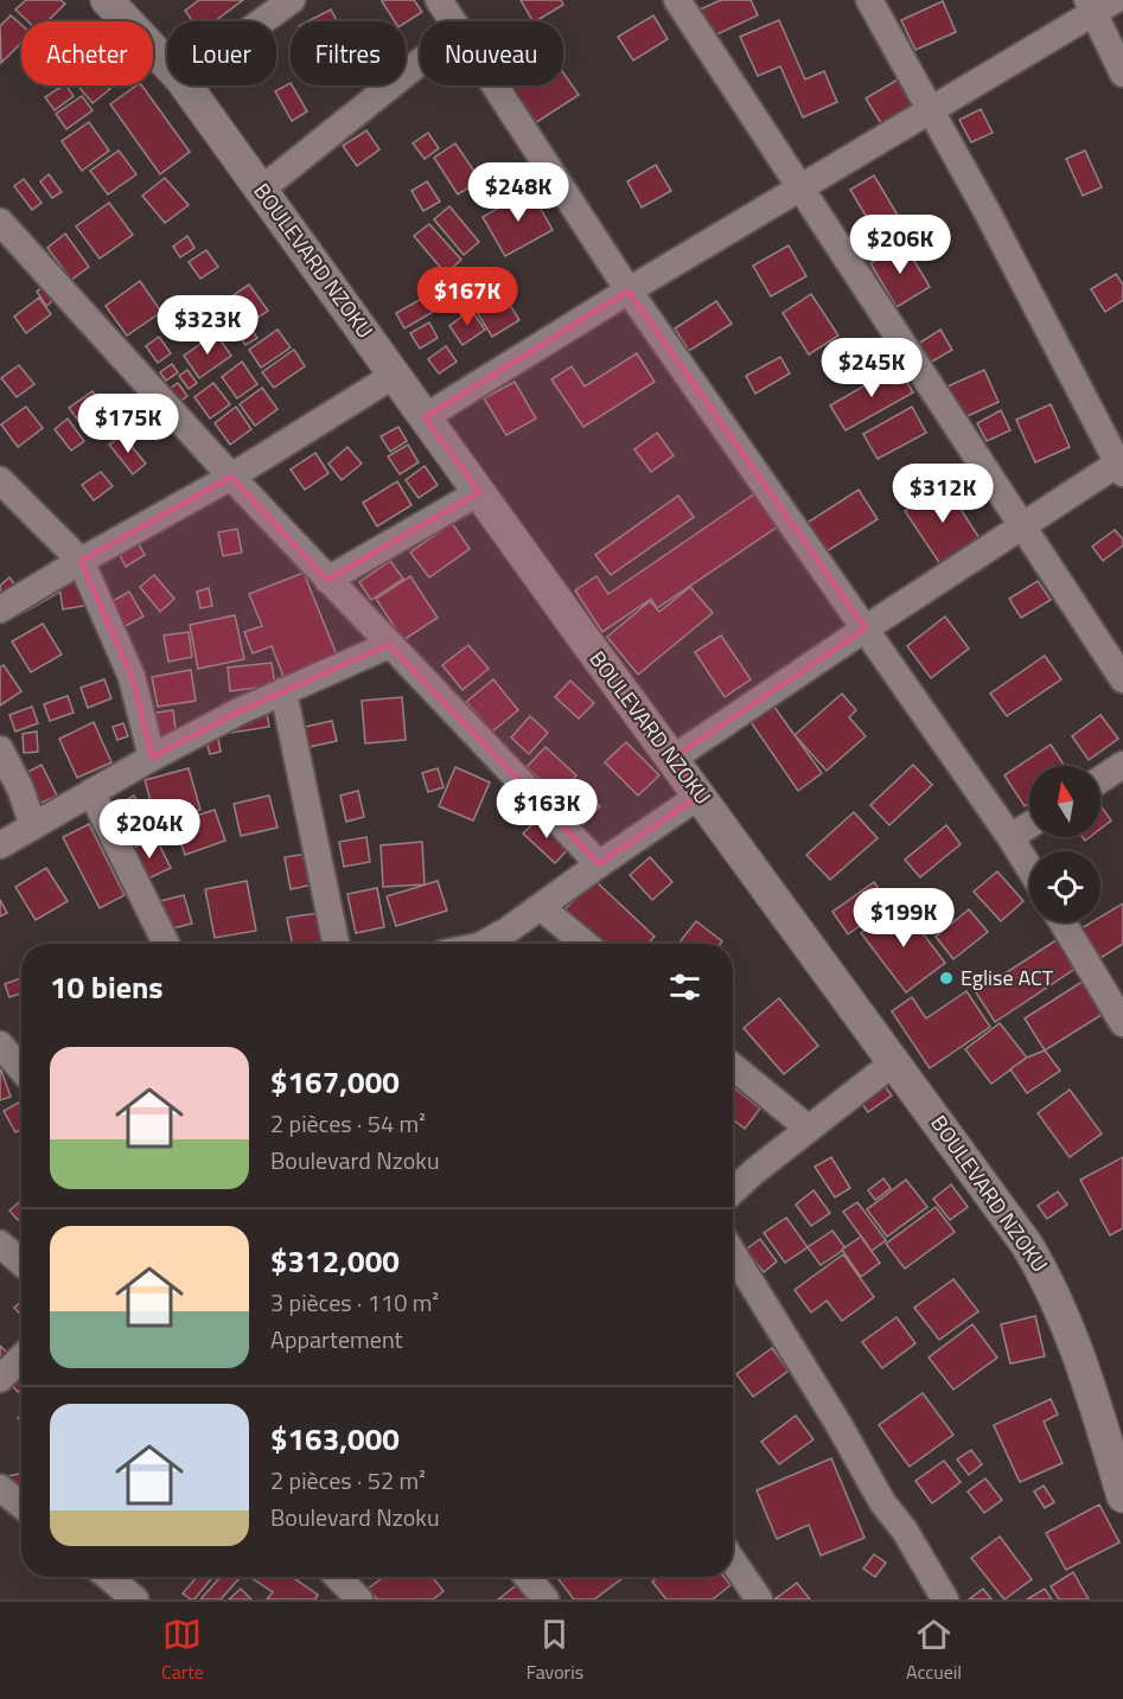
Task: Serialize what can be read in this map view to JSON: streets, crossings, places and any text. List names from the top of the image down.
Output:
{
  "streets": {
    "street": ["BOULEVARD NZOKU"]
  },
  "places": ["Eglise ACT"],
  "north": "top",
  "page": {
    "chip": [
      "Acheter",
      "Louer",
      "Filtres",
      "Nouveau"
    ],
    "price": [
      "$248K",
      "$206K",
      "$167K",
      "$323K",
      "$245K",
      "$175K",
      "$312K",
      "$163K",
      "$204K",
      "$199K"
    ],
    "heading": "10 biens",
    "list": [
      {
        "name": "$167,000",
        "note": "2 pièces · 54 m² · Boulevard Nzoku"
      },
      {
        "name": "$312,000",
        "note": "3 pièces · 110 m² · Appartement"
      },
      {
        "name": "$163,000",
        "note": "2 pièces · 52 m² · Boulevard Nzoku"
      }
    ],
    "tabs": ["Carte", "Favoris", "Accueil"]
  }
}
